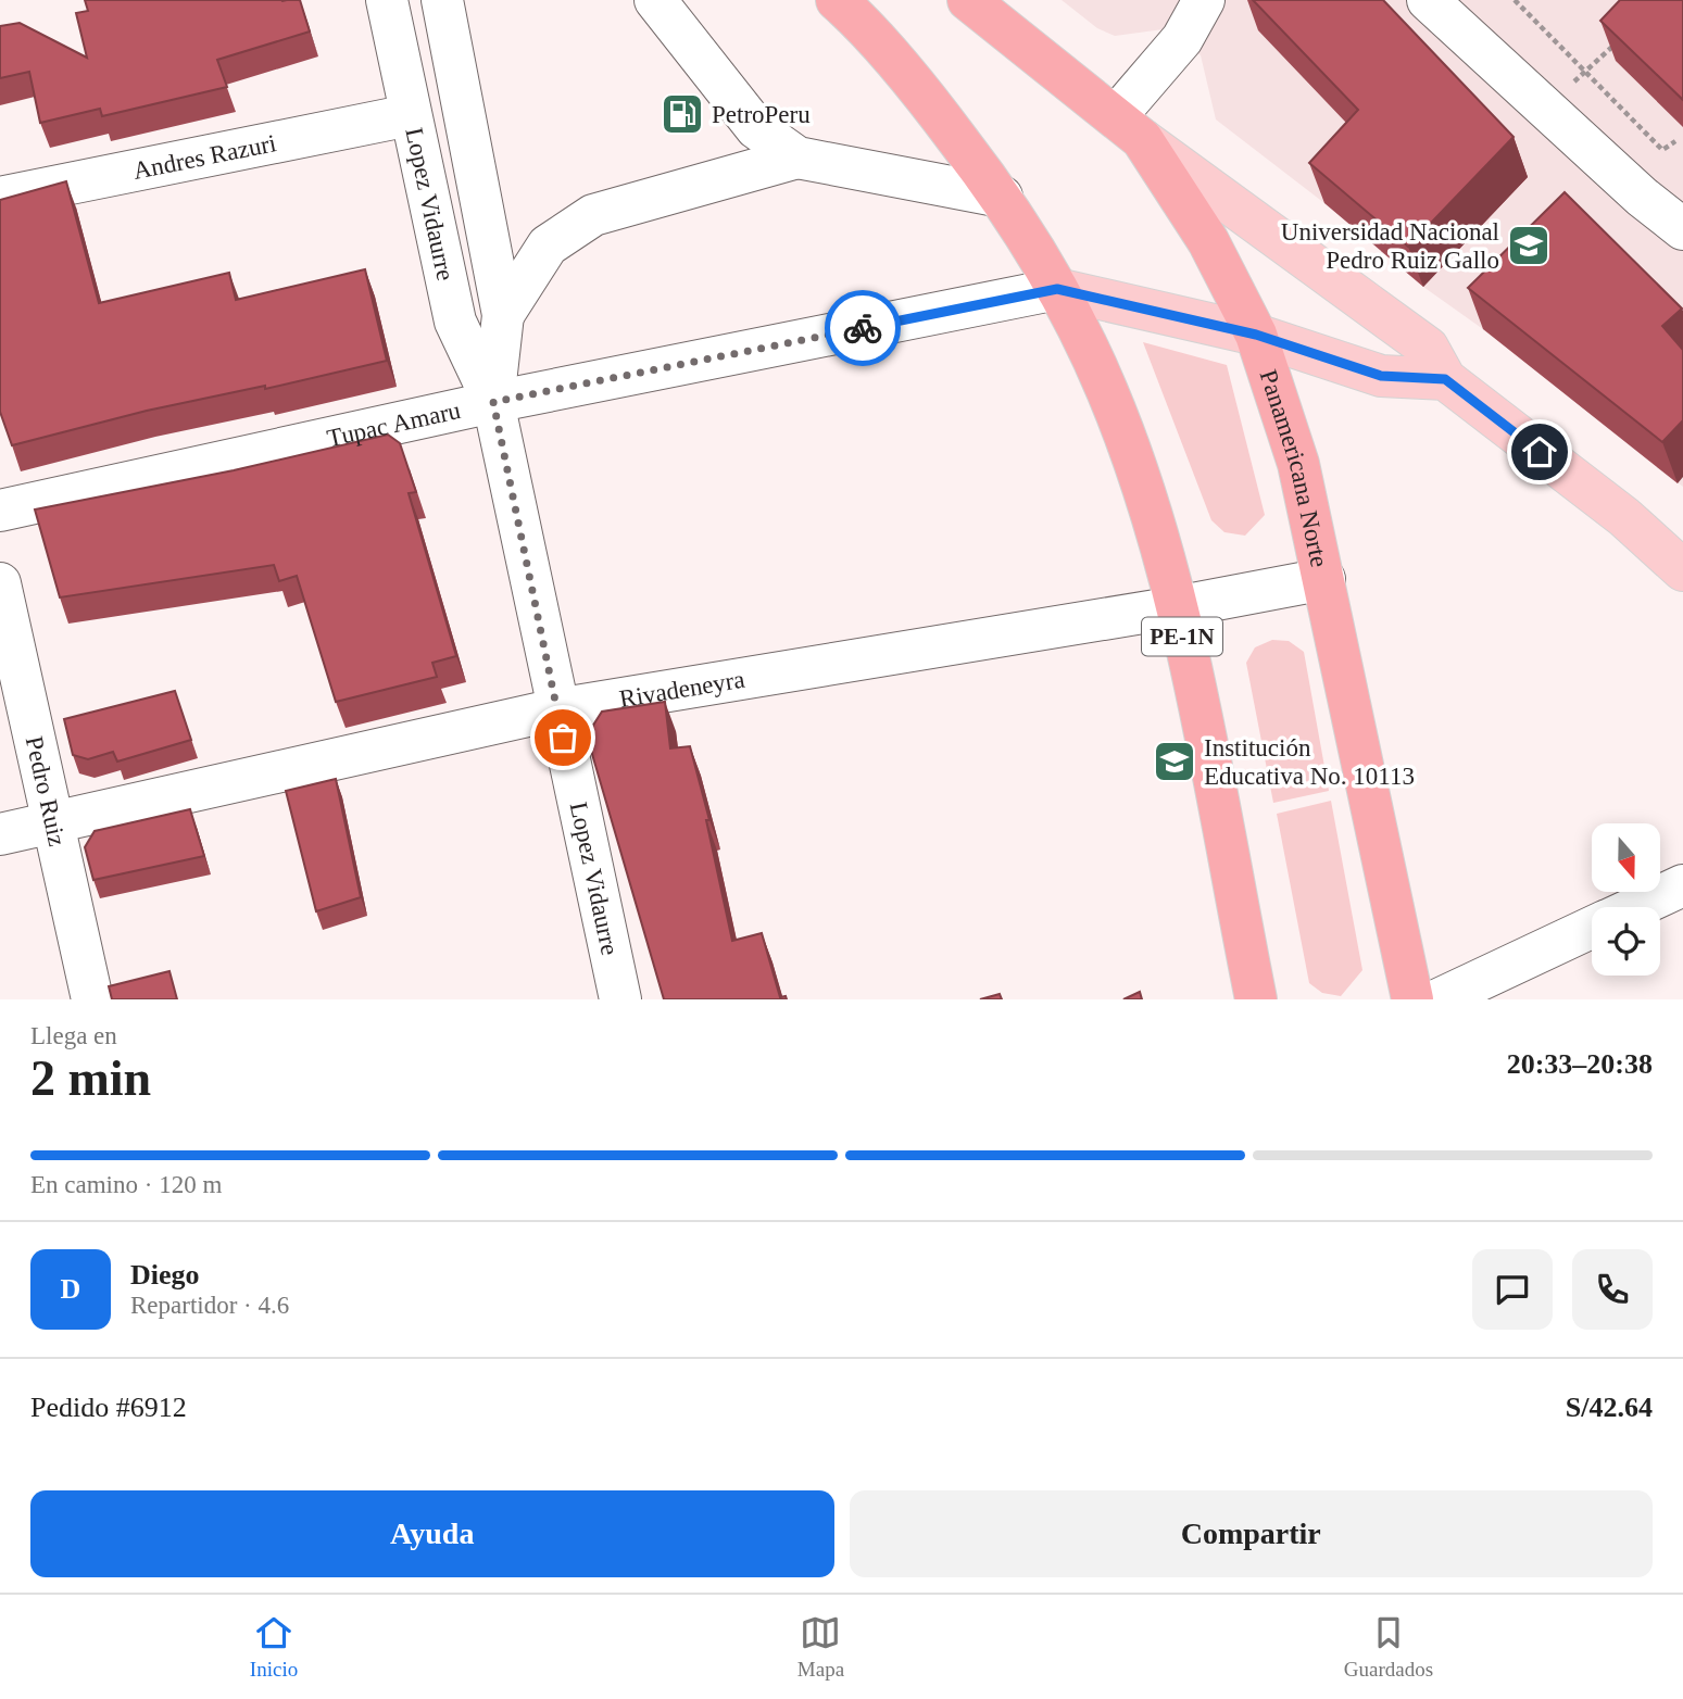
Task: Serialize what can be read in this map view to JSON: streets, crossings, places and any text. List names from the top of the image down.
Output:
{
  "streets": {
    "highway": ["Panamericana Norte", "PE-1N"],
    "street": [
      "Andres Razuri",
      "Lopez Vidaurre",
      "Tupac Amaru",
      "Rivadeneyra",
      "Pedro Ruiz"
    ]
  },
  "crossings": [
    ["Andres Razuri", "Lopez Vidaurre"],
    ["Lopez Vidaurre", "Tupac Amaru"],
    ["Lopez Vidaurre", "Rivadeneyra"],
    ["Tupac Amaru", "PE-1N"],
    ["Panamericana Norte", "Rivadeneyra"],
    ["PE-1N", "Rivadeneyra"],
    ["Rivadeneyra", "Pedro Ruiz"]
  ],
  "places": {
    "fuel station": ["PetroPeru"],
    "school or university": ["Universidad Nacional Pedro Ruiz Gallo", "Institución Educativa No. 10113"]
  },
  "north": "bottom",
  "page": {
    "heading": ["2 min", "Llega en", "20:33–20:38"],
    "panel": [
      "Diego",
      "Repartidor · 4.6",
      "Pedido #6912",
      "S/42.64"
    ],
    "bar": "En camino · 120 m",
    "round": "D",
    "buttons": ["Ayuda", "Compartir"],
    "tabs": ["Inicio", "Mapa", "Guardados"]
  }
}
